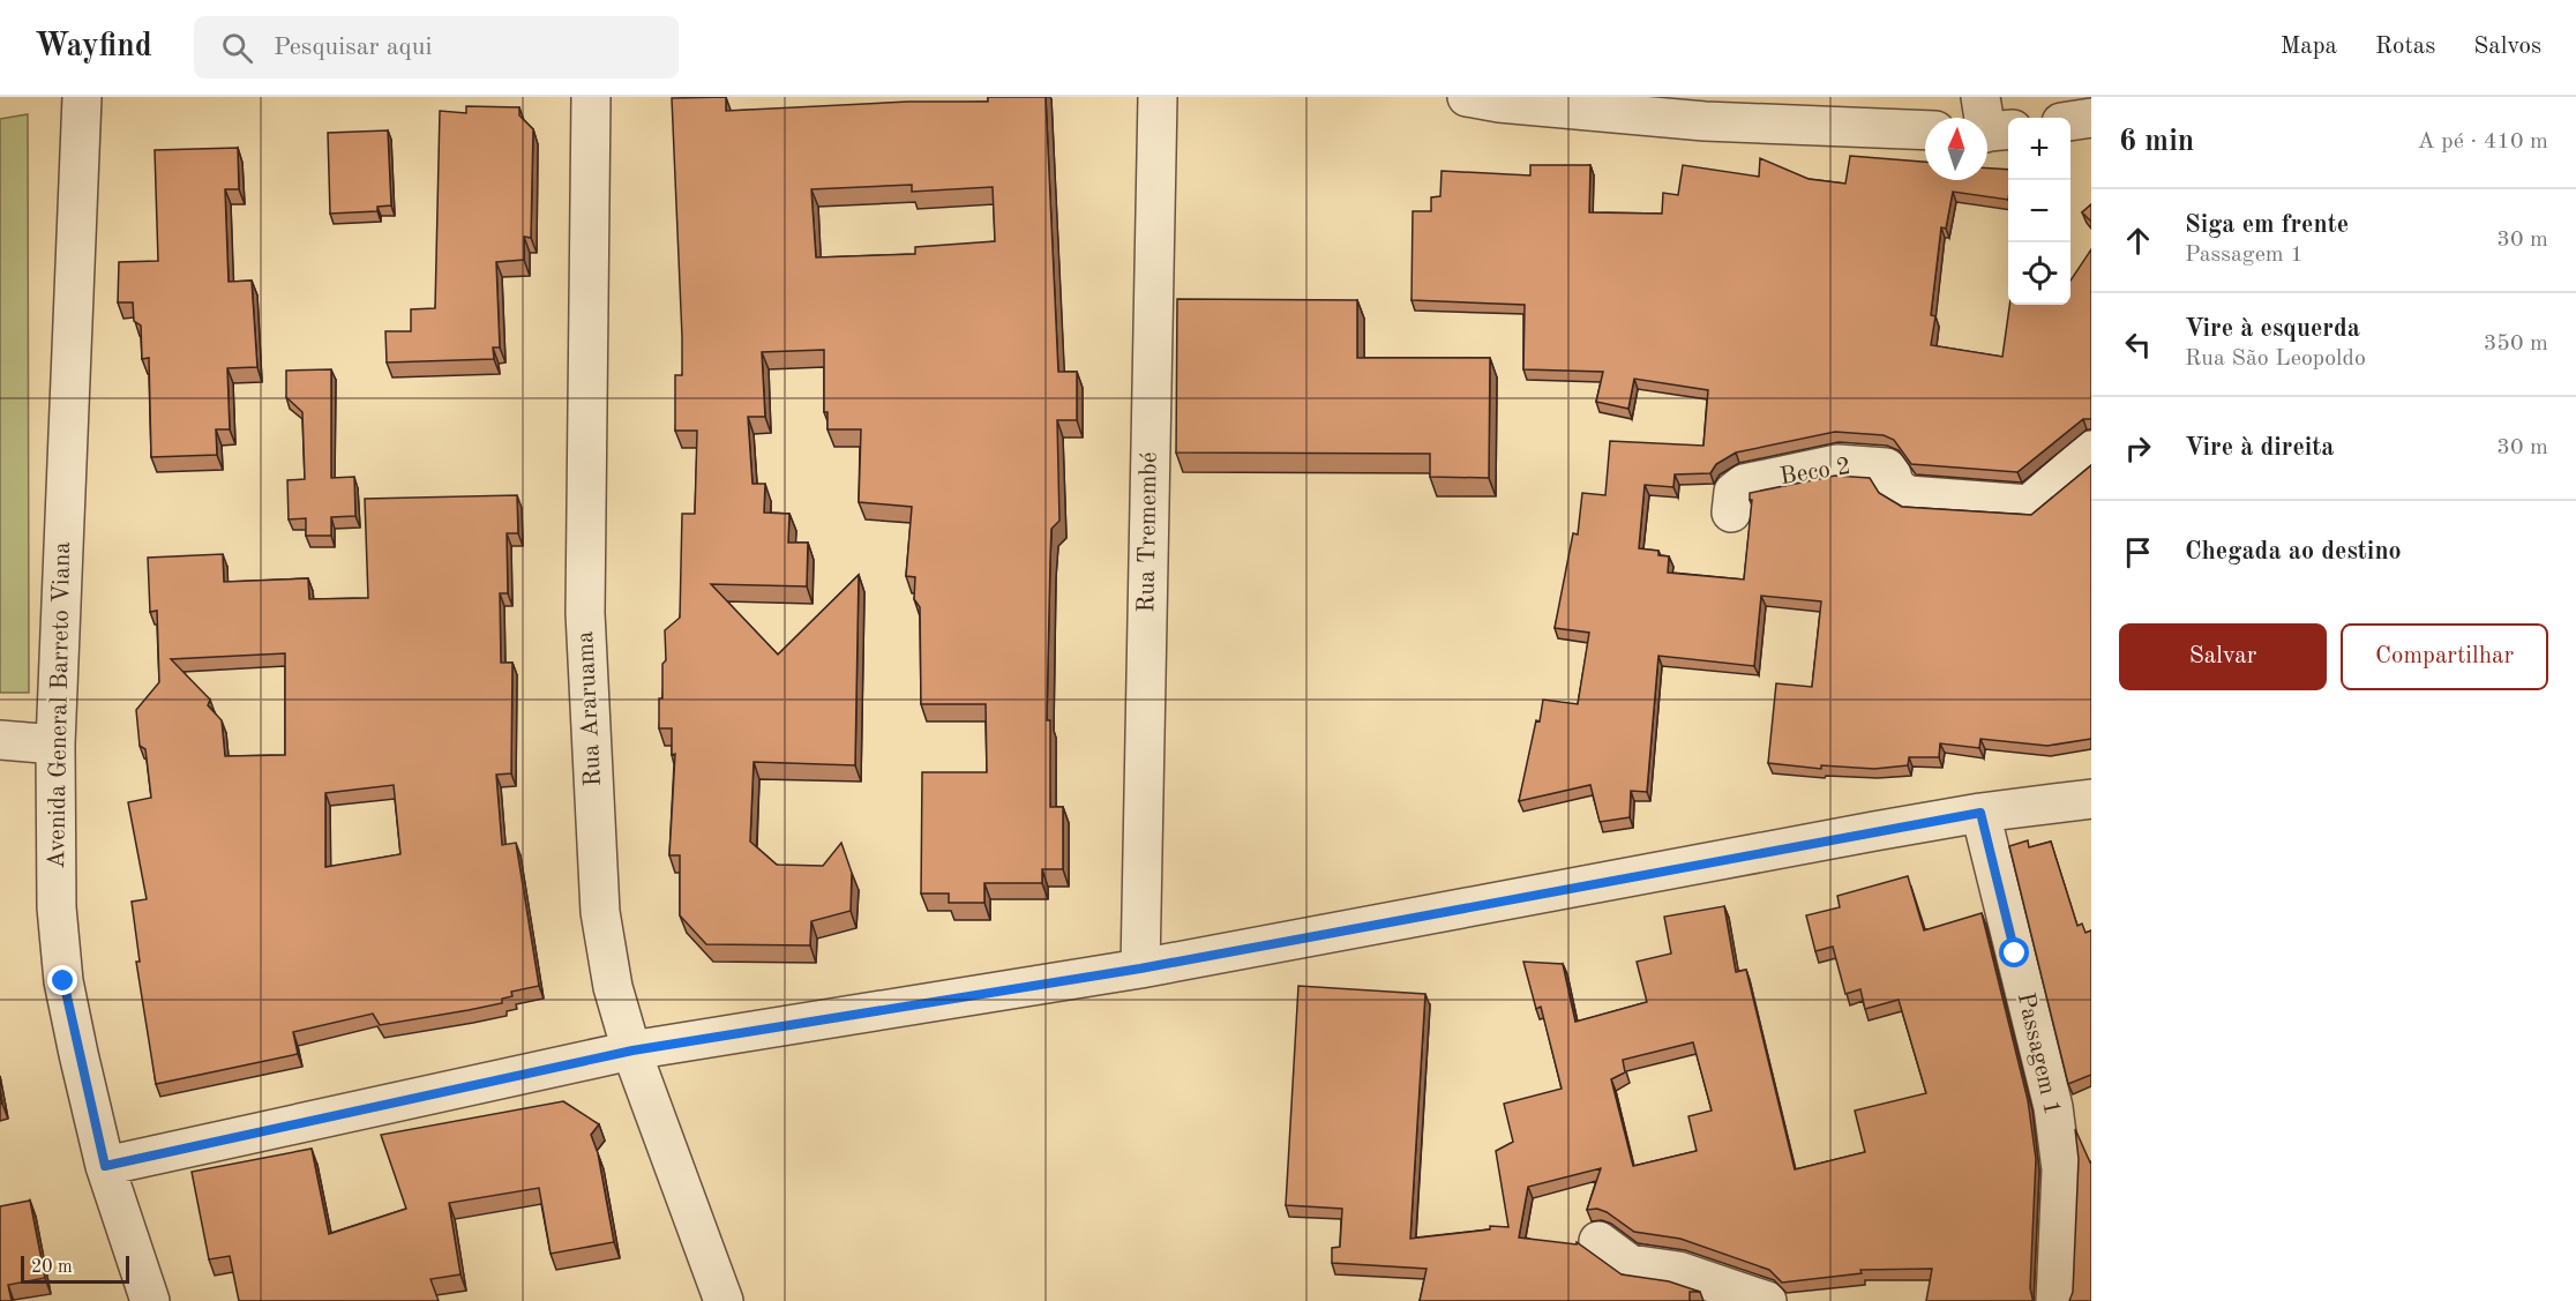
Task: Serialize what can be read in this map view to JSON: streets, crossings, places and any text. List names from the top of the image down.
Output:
{
  "streets": {
    "street": [
      "Beco 2",
      "Rua Tremembé",
      "Avenida General Barreto Viana",
      "Rua Araruama",
      "Passagem 1"
    ]
  },
  "scale_bar": "20 m",
  "north": "top",
  "page": {
    "header": "Wayfind",
    "search": "Pesquisar aqui",
    "nav": ["Mapa", "Rotas", "Salvos"],
    "heading": ["6 min", "A pé · 410 m"],
    "map_buttons": ["+", "−"],
    "list": [
      ["Siga em frente", "Passagem 1", "30 m"],
      ["Vire à esquerda", "Rua São Leopoldo", "350 m"],
      ["Vire à direita", "30 m"],
      "Chegada ao destino"
    ],
    "buttons": ["Salvar", "Compartilhar"],
    "scale": "20 m"
  }
}
